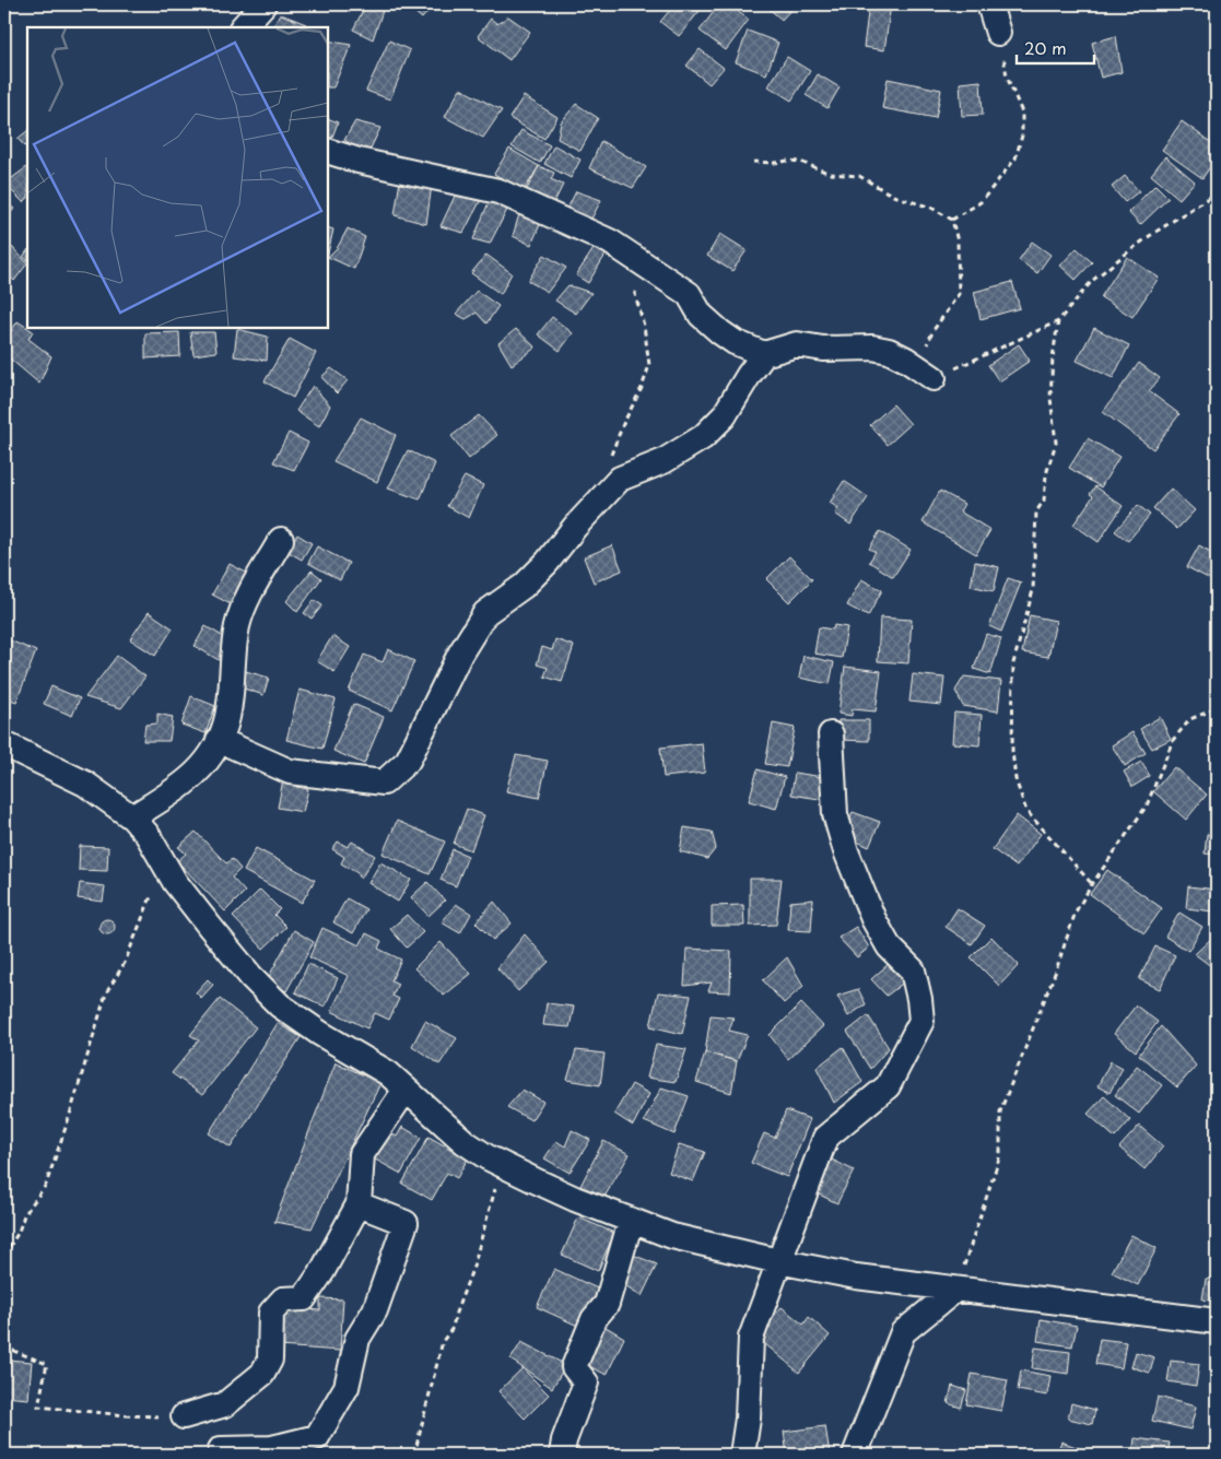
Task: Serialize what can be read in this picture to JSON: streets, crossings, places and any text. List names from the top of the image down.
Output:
{
  "scale_bar": "20 m"
}
